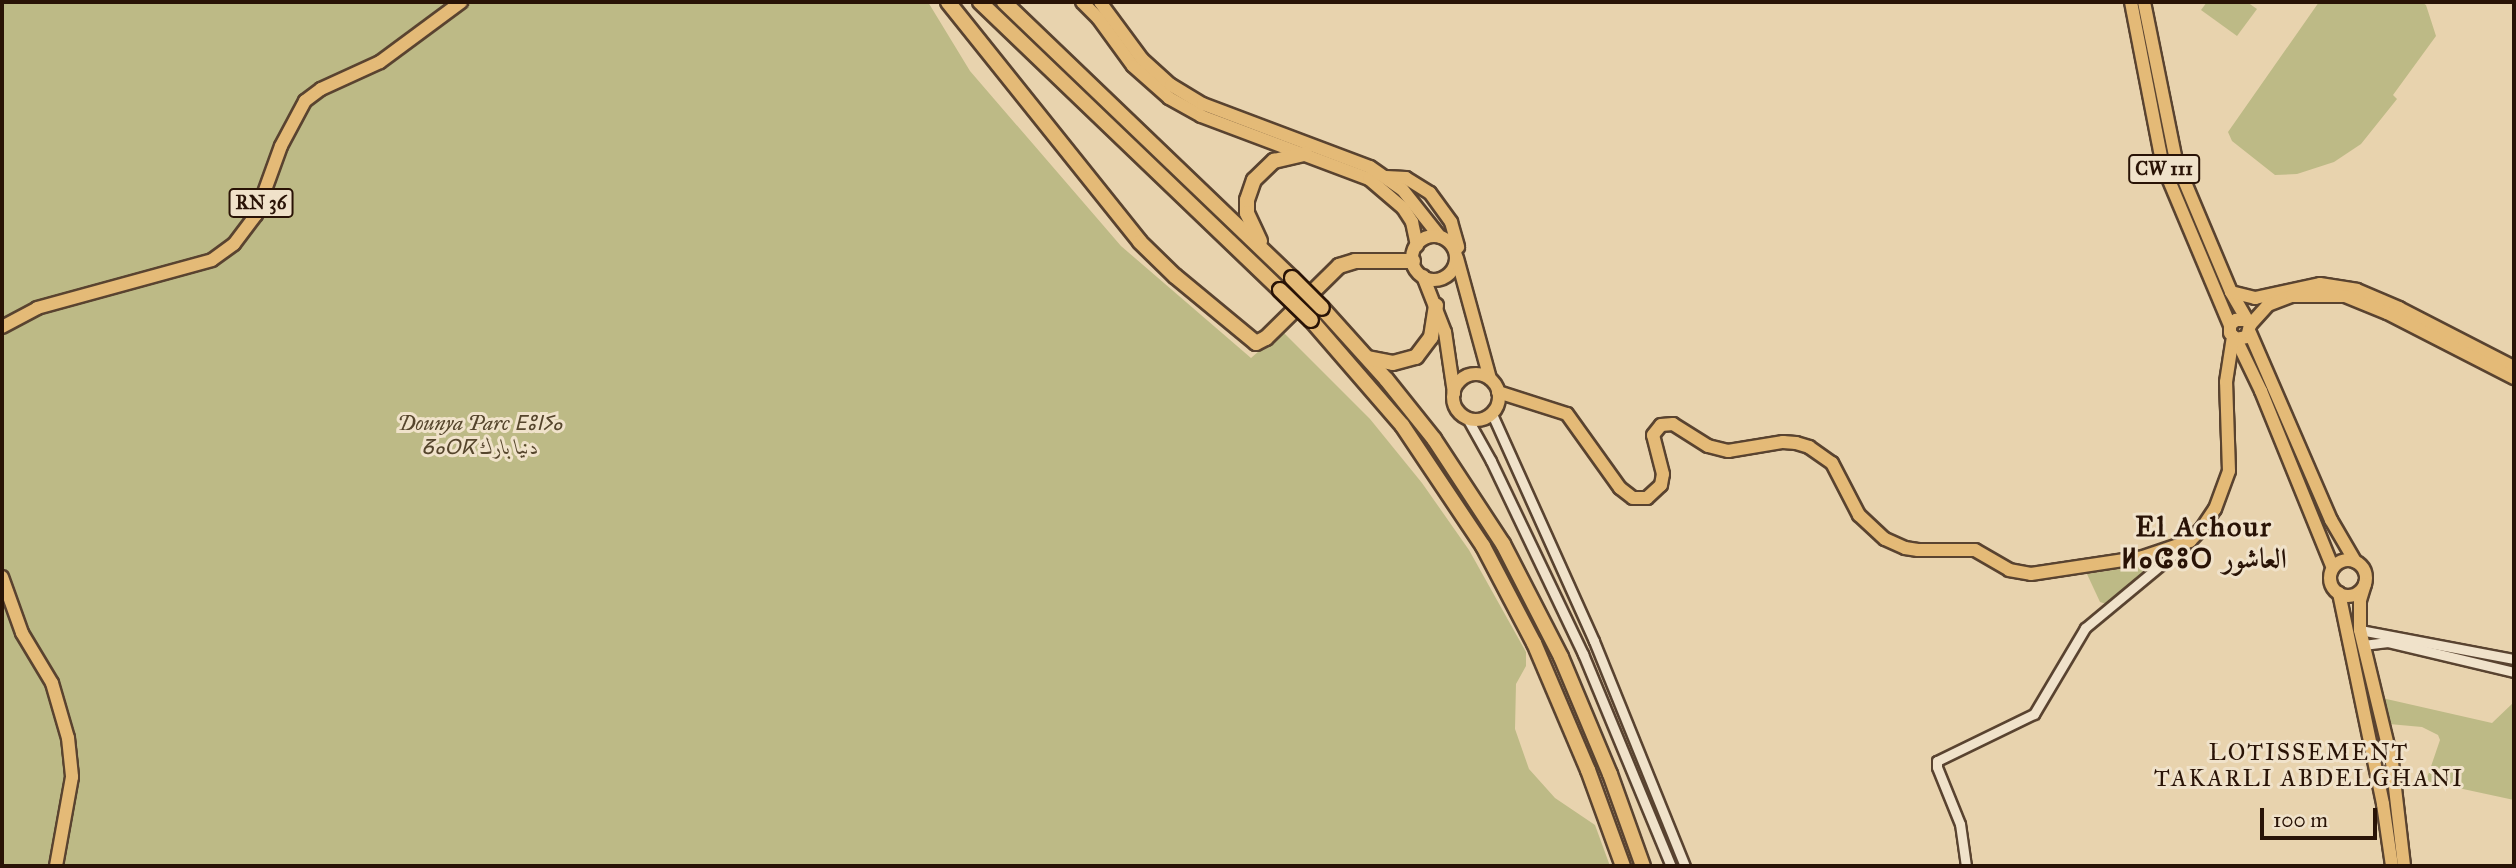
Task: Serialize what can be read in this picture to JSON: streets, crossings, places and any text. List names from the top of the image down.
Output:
{
  "streets": {
    "main road": ["CW 111", "RN 36"]
  },
  "districts": ["El Achour ⵍⴰⵛⵓⵔ العاشور", "LOTISSEMENT TAKARLI ABDELGHANI"],
  "parks": ["Dounya Parc ⴹⵓⵏⵢⴰ ⵒⴰⵔⴽ دنيا بارك"],
  "scale_bar": "100 m"
}
